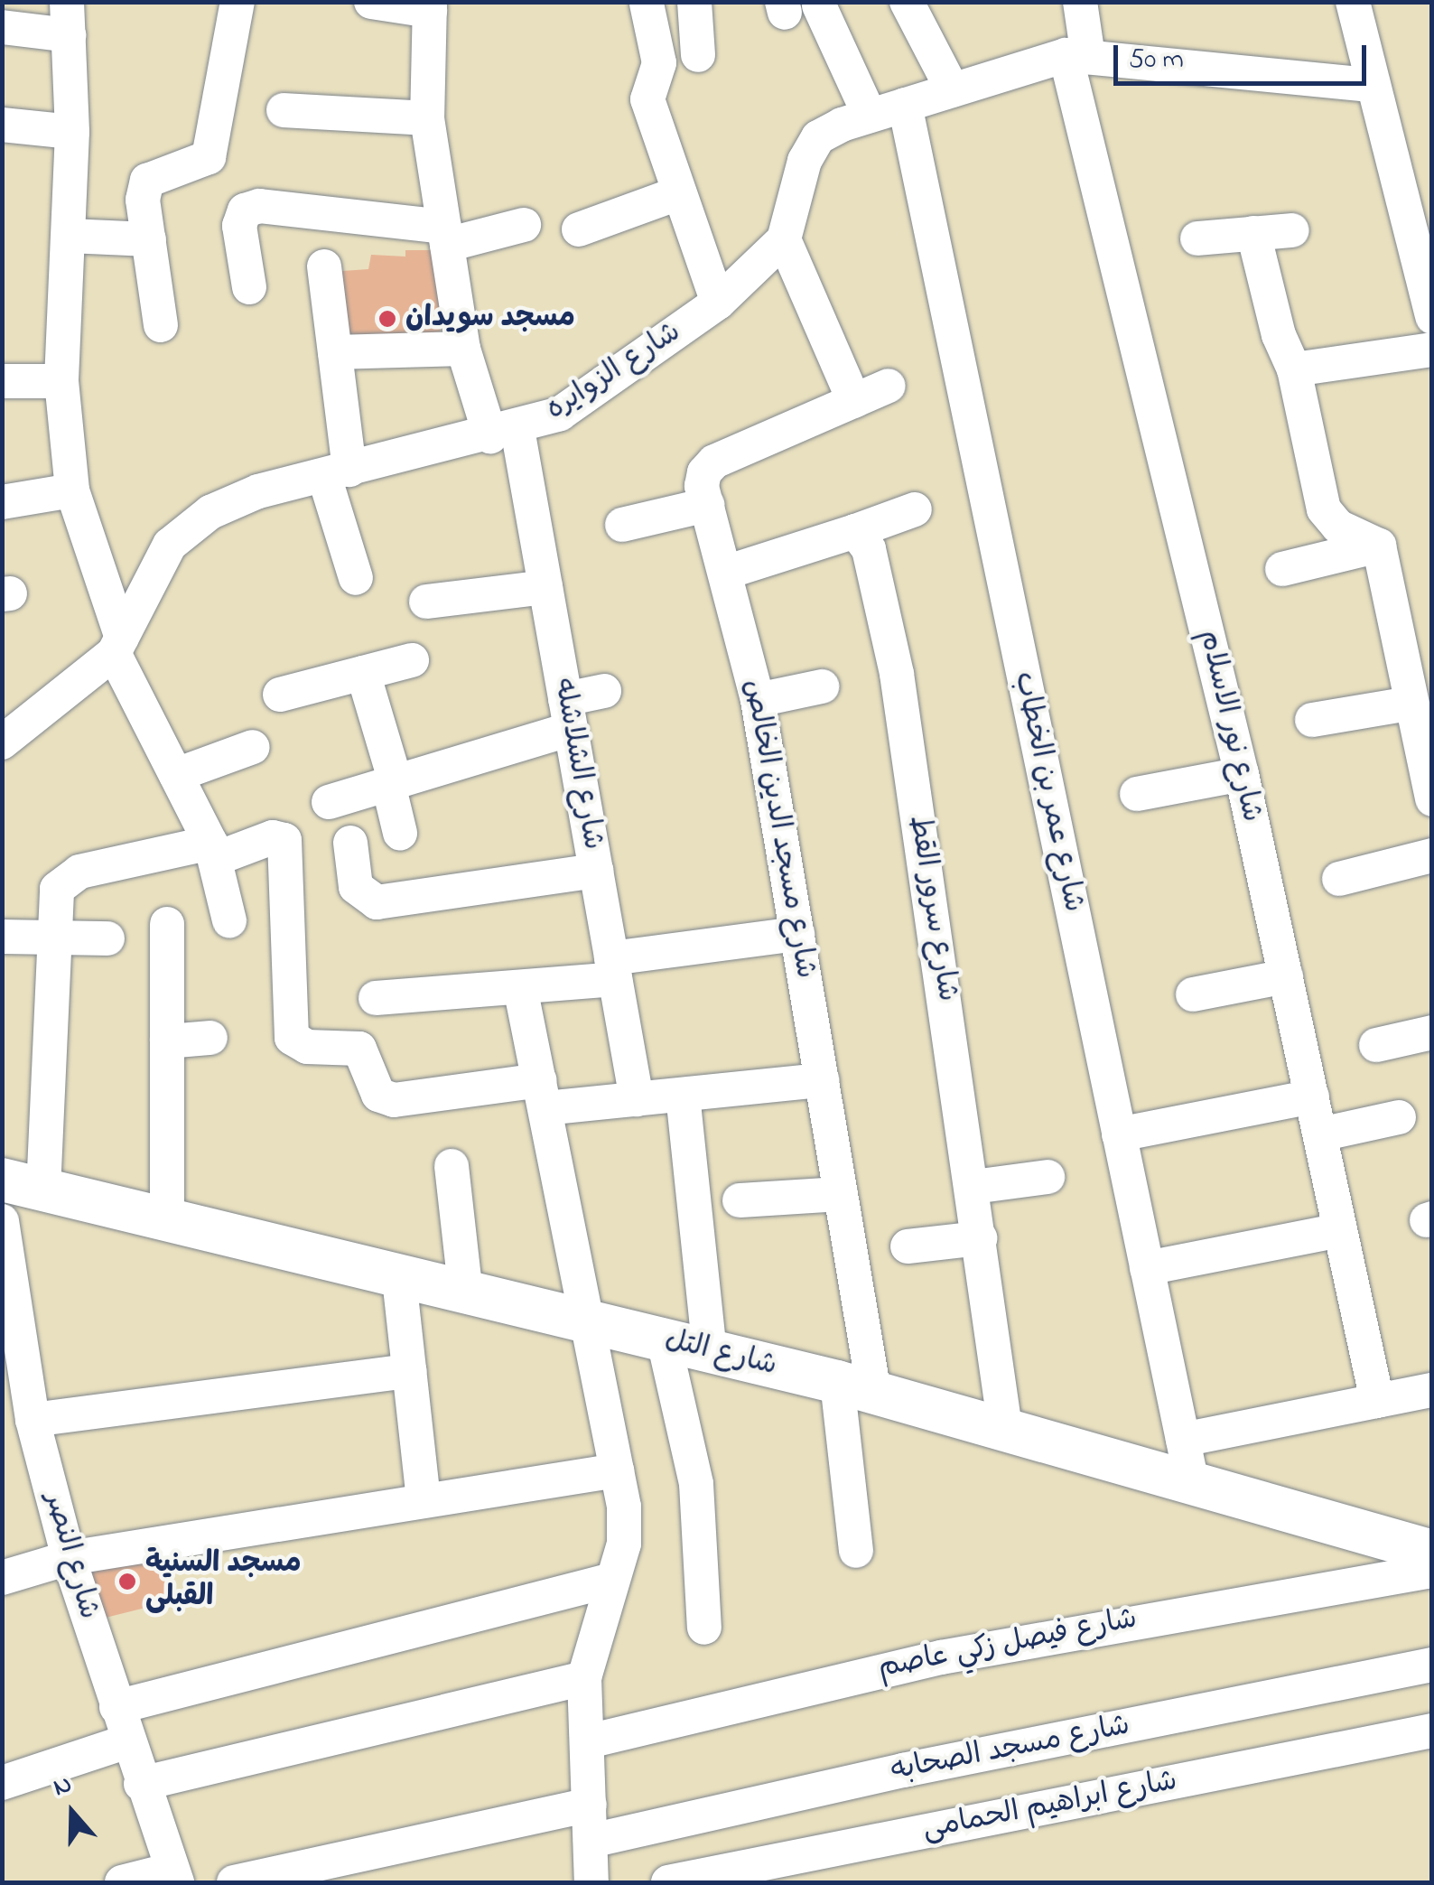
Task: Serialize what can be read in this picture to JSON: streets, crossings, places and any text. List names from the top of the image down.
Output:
{
  "streets": {
    "street": [
      "شارع الزوايره",
      "شارع نور الاسلام",
      "شارع الشلاشله",
      "شارع عمر بن الخطاب",
      "شارع مسجد الدين الخالص",
      "شارع سرور القط",
      "شارع التل",
      "شارع النصر",
      "شارع فيصل زكي عاصم",
      "شارع مسجد الصحابه",
      "شارع ابراهيم الحمامى"
    ]
  },
  "crossings": [
    ["شارع الزوايره", "شارع الشلاشله"],
    ["شارع عمر بن الخطاب", "شارع التل"],
    ["شارع مسجد الدين الخالص", "شارع التل"],
    ["شارع سرور القط", "شارع التل"]
  ],
  "places": ["مسجد سويدان", "مسجد السنية القبلى"],
  "scale_bar": "50 m",
  "north": "top"
}
